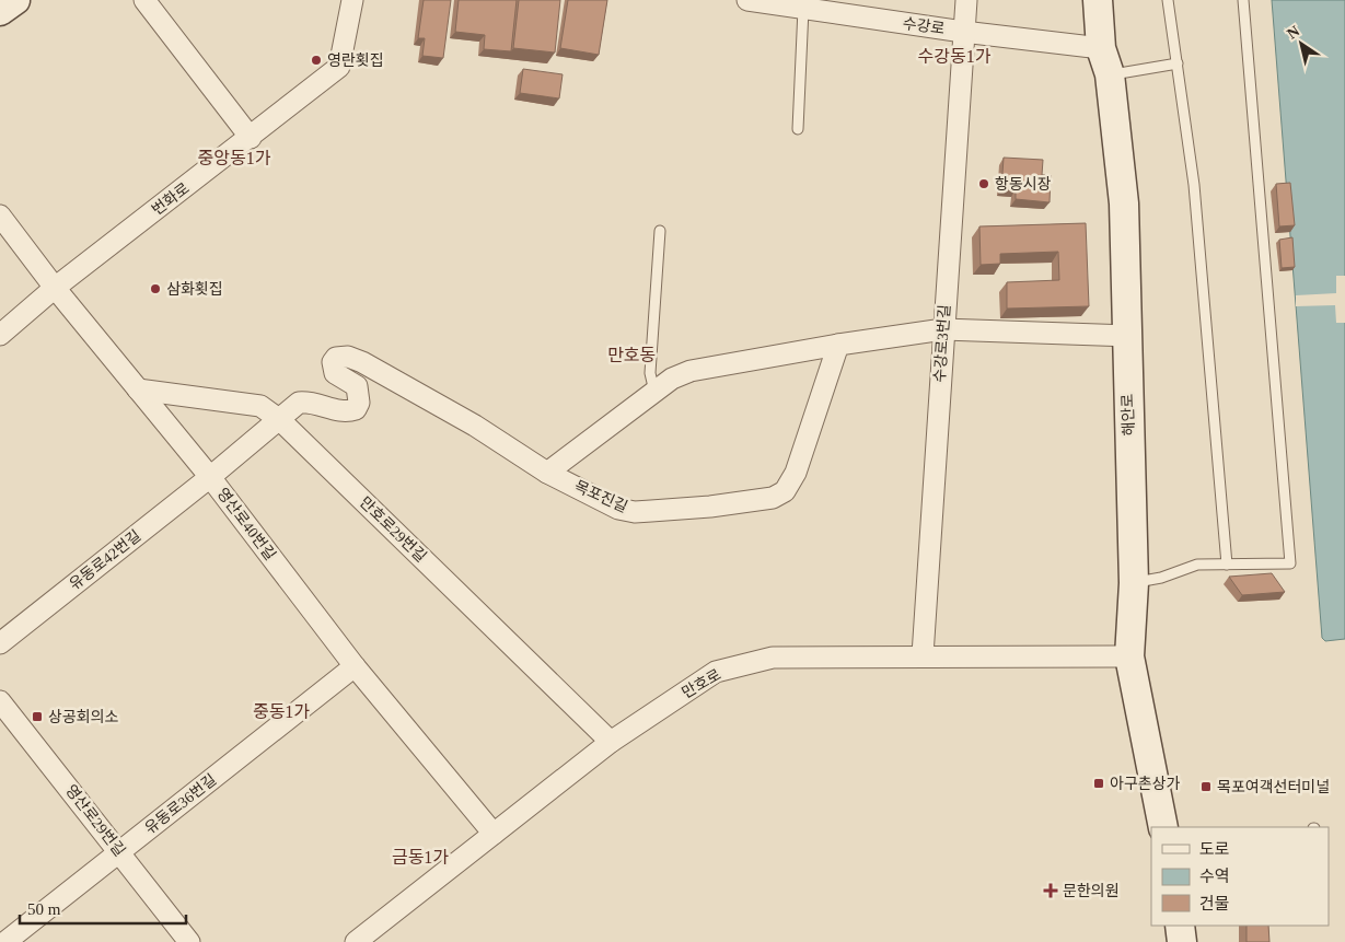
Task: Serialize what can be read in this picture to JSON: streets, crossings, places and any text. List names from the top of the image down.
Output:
{
  "streets": {
    "street": [
      "수강로",
      "번화로",
      "수강로3번길",
      "해안로",
      "목포진길",
      "영산로40번길",
      "만호로29번길",
      "유동로42번길",
      "만호로",
      "유동로36번길",
      "영산로29번길"
    ]
  },
  "crossings": [
    ["수강로", "수강로3번길"],
    ["수강로", "해안로"],
    ["번화로", "영산로40번길"],
    ["수강로3번길", "만호로"],
    ["해안로", "만호로"],
    ["목포진길", "만호로29번길"],
    ["목포진길", "유동로42번길"],
    ["영산로40번길", "만호로29번길"],
    ["영산로40번길", "유동로42번길"],
    ["영산로40번길", "만호로"],
    ["영산로40번길", "유동로36번길"],
    ["만호로29번길", "유동로42번길"],
    ["만호로29번길", "만호로"],
    ["유동로36번길", "영산로29번길"]
  ],
  "districts": [
    "수강동1가",
    "중앙동1가",
    "만호동",
    "중동1가",
    "금동1가"
  ],
  "places": {
    "other": ["영란횟집", "항동시장", "삼화횟집"],
    "transit": ["상공회의소", "아구촌상가", "목포여객선터미널"],
    "health": ["문한의원"]
  },
  "legend": ["도로", "수역", "건물"],
  "scale_bar": "50 m",
  "north": "top left"
}
